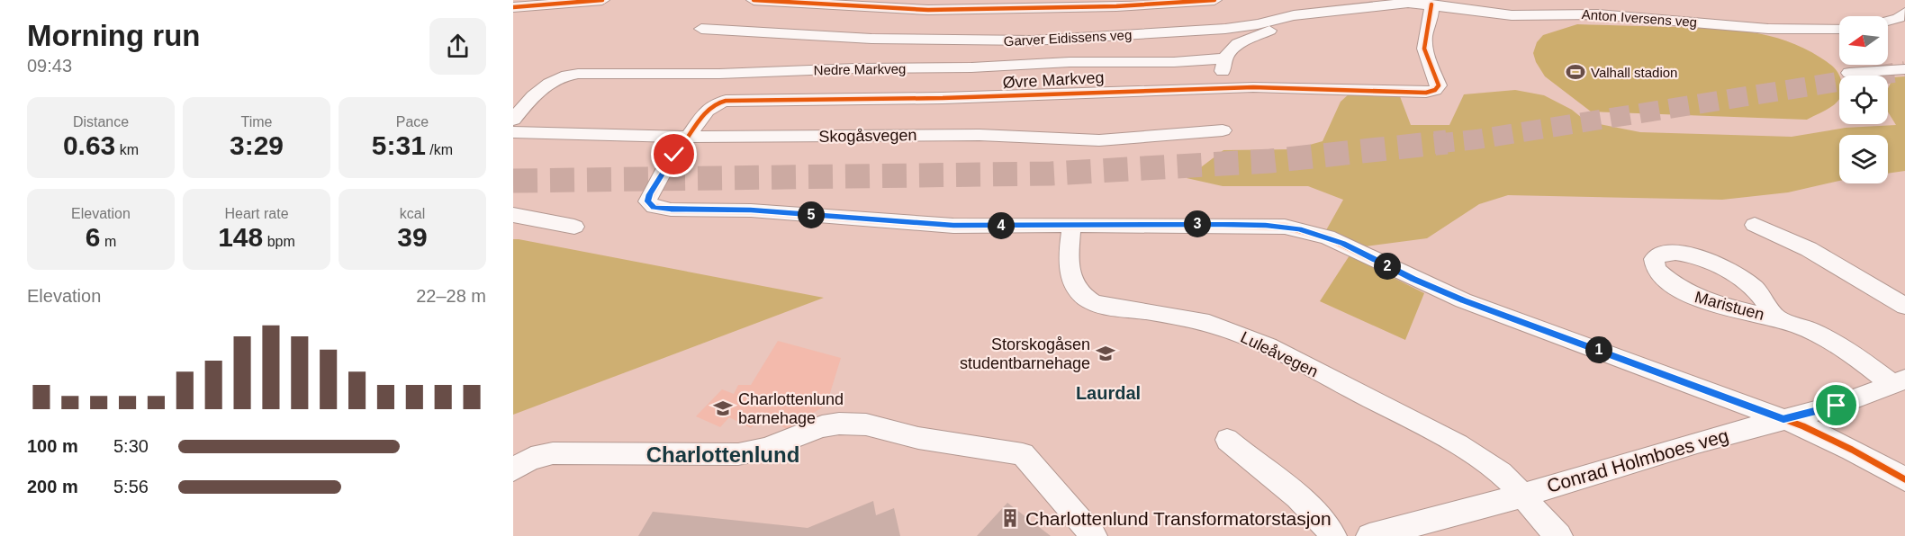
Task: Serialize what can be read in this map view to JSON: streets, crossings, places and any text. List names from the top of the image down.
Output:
{
  "streets": {
    "street": [
      "Anton Iversens veg",
      "Garver Eidissens veg",
      "Nedre Markveg",
      "Øvre Markveg",
      "Skogåsvegen",
      "Maristuen",
      "Luleåvegen",
      "Conrad Holmboes veg"
    ]
  },
  "crossings": [
    ["Anton Iversens veg", "Garver Eidissens veg"],
    ["Anton Iversens veg", "Øvre Markveg"],
    ["Garver Eidissens veg", "Øvre Markveg"],
    ["Øvre Markveg", "Skogåsvegen"],
    ["Øvre Markveg", "Luleåvegen"],
    ["Maristuen", "Conrad Holmboes veg"],
    ["Luleåvegen", "Conrad Holmboes veg"]
  ],
  "districts": ["Laurdal", "Charlottenlund"],
  "places": {
    "sports": ["Valhall stadion"],
    "school or university": ["Storskogåsen studentbarnehage", "Charlottenlund barnehage"],
    "building": ["Charlottenlund Transformatorstasjon"]
  },
  "north": "left",
  "page": {
    "heading": ["Morning run", "09:43"],
    "stats": [
      ["Distance", "0.63 km"],
      ["Time", "3:29"],
      ["Pace", "5:31 /km"],
      ["Elevation", "6 m"],
      ["Heart rate", "148 bpm"],
      ["kcal", "39"]
    ],
    "pins": [
      "5",
      "3",
      "4",
      "2",
      "1"
    ],
    "chart": ["Elevation", "22–28 m"],
    "list": [
      {
        "name": "100 m",
        "note": "5:30"
      },
      {
        "name": "200 m",
        "note": "5:56"
      }
    ]
  }
}
